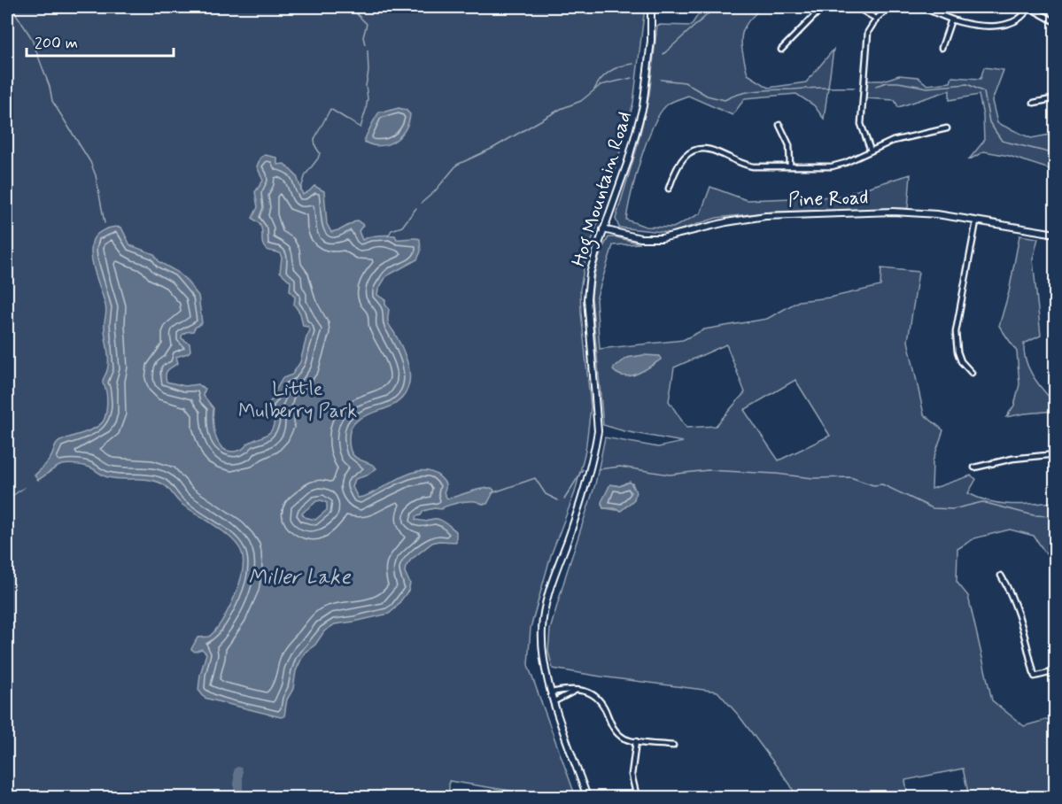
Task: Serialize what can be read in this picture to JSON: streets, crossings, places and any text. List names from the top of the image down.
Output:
{
  "streets": {
    "street": ["Hog Mountain Road", "Pine Road"]
  },
  "crossings": [
    ["Hog Mountain Road", "Pine Road"]
  ],
  "water": ["Miller Lake"],
  "parks": ["Little Mulberry Park"],
  "scale_bar": "200 m"
}
